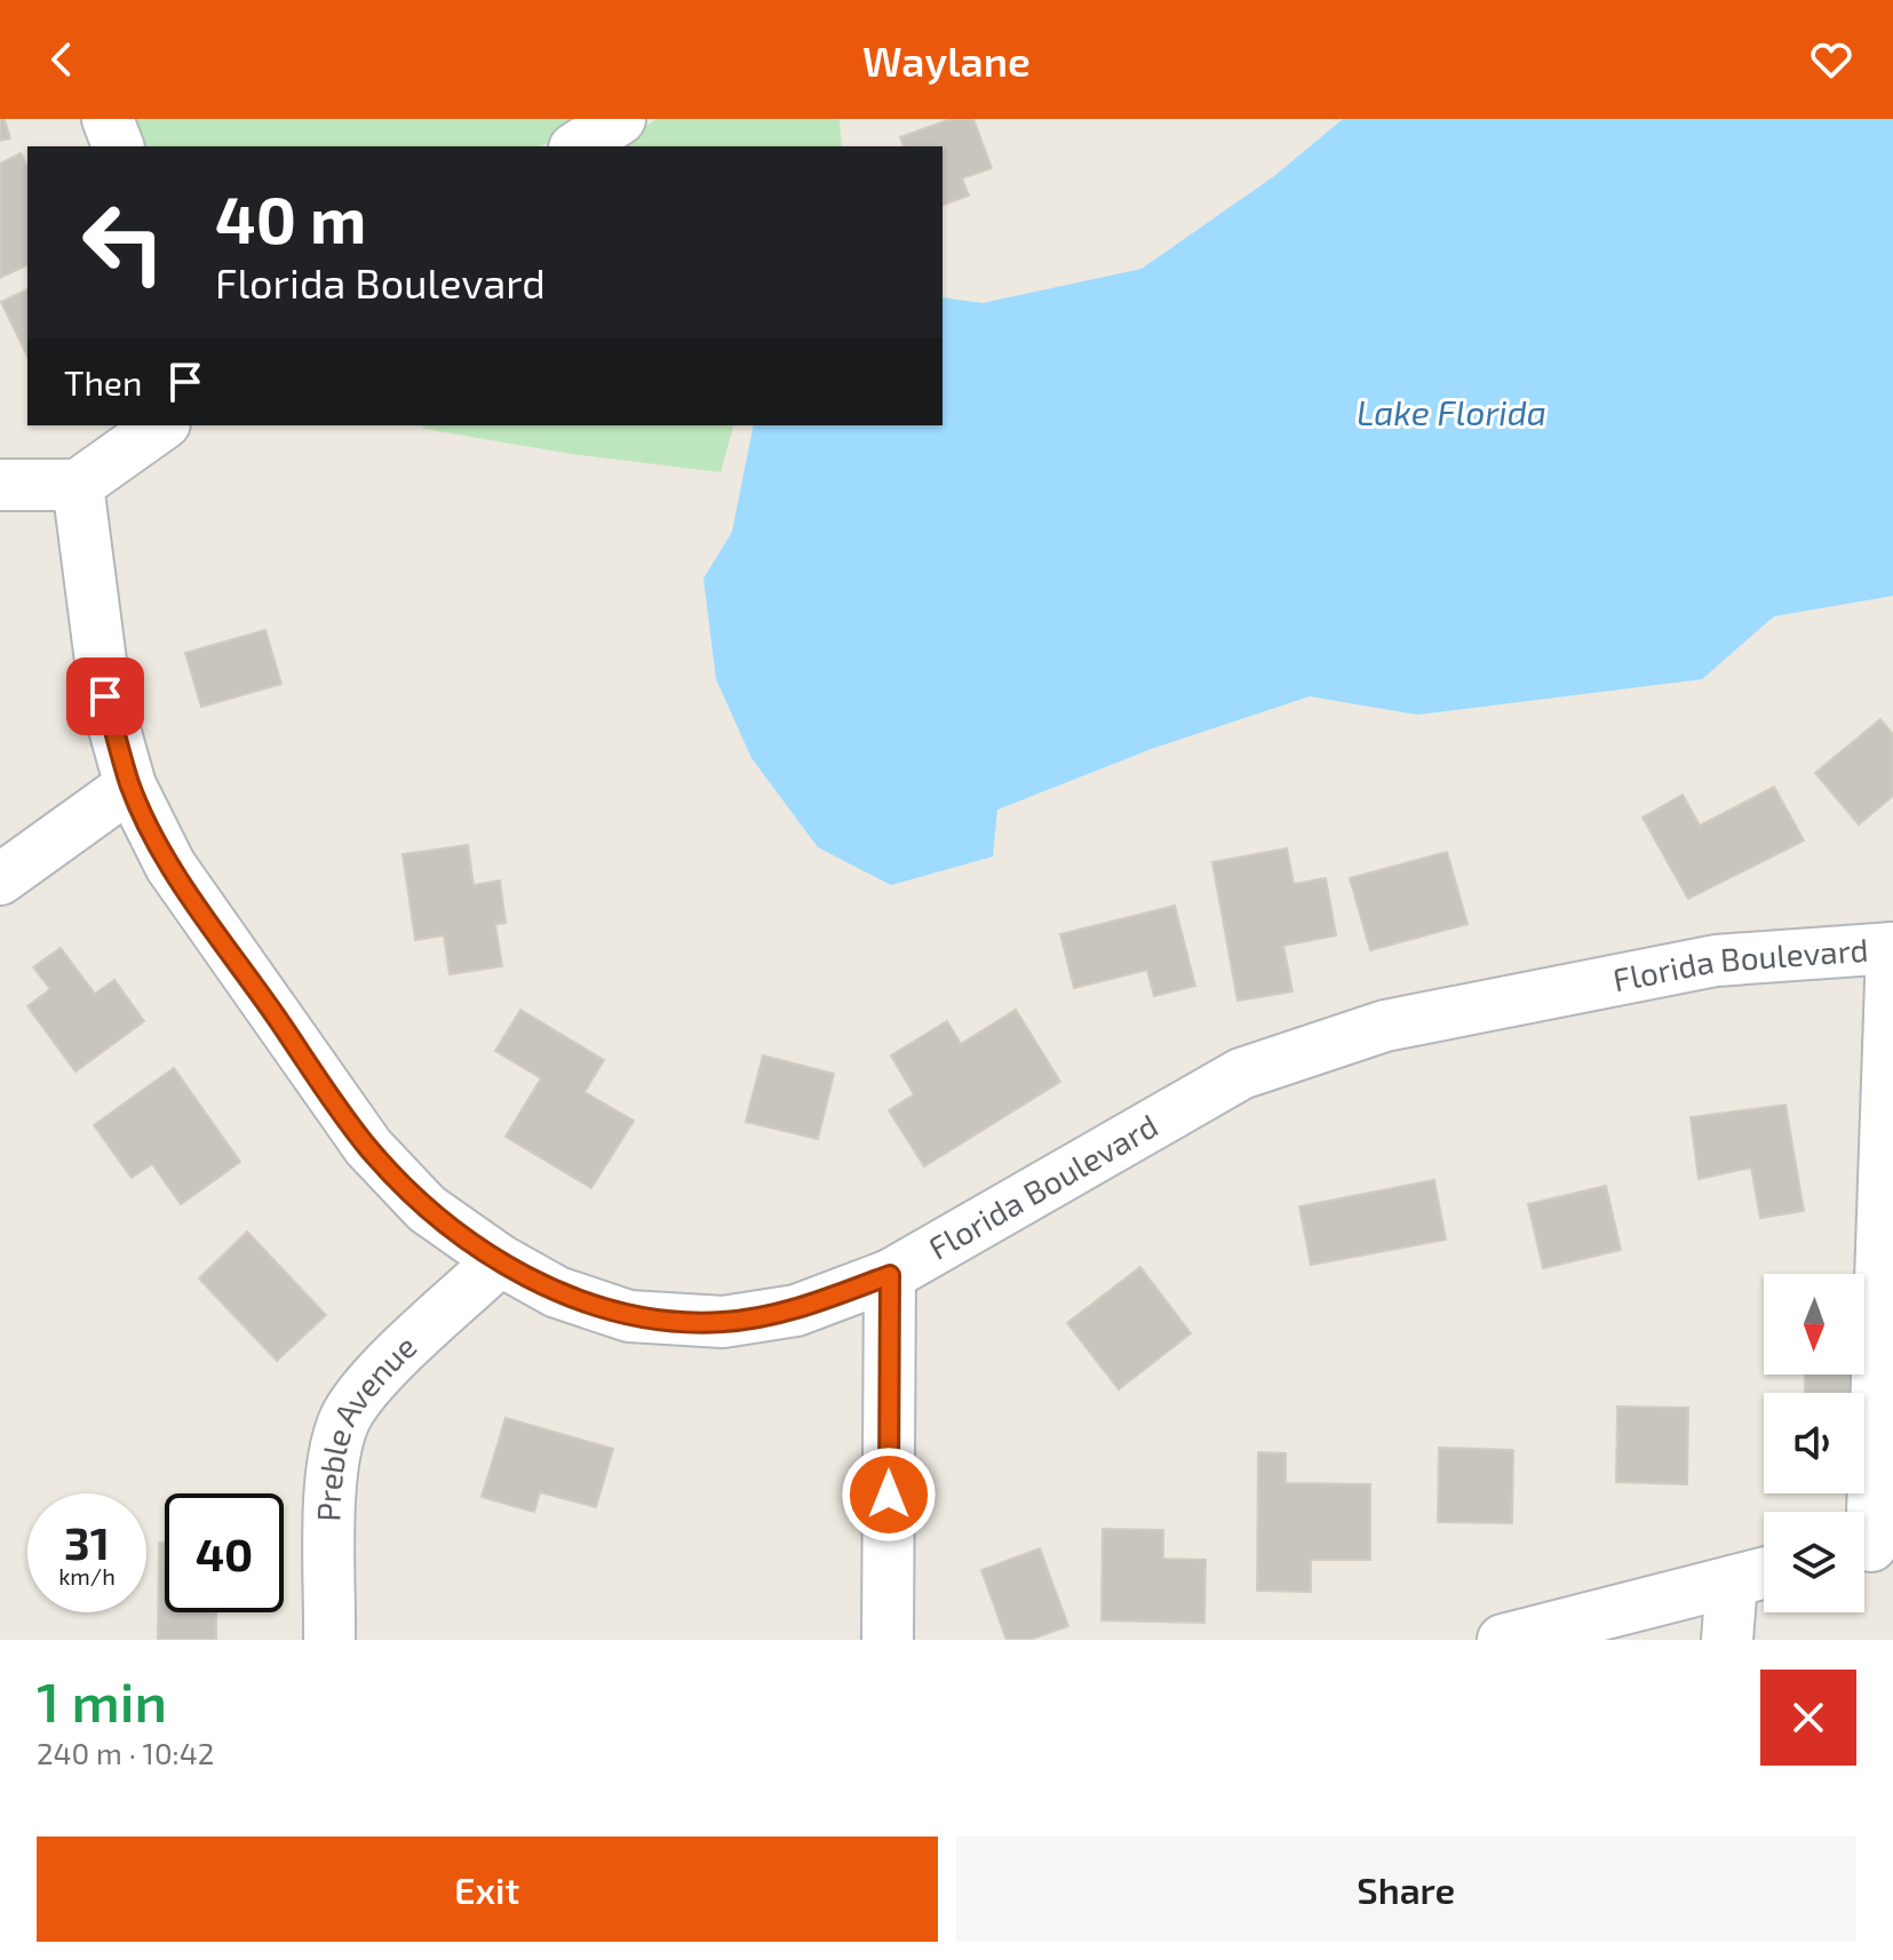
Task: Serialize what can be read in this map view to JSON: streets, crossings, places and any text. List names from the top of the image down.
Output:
{
  "streets": {
    "street": ["Florida Boulevard", "Preble Avenue"]
  },
  "crossings": [
    ["Florida Boulevard", "Preble Avenue"]
  ],
  "water": ["Lake Florida"],
  "north": "bottom",
  "page": {
    "header": "Waylane",
    "turn": ["40 m", "Florida Boulevard"],
    "then": "Then",
    "speed": "31 km/h",
    "limit": "40",
    "heading": ["1 min", "240 m · 10:42"],
    "buttons": ["Exit", "Share"]
  }
}
